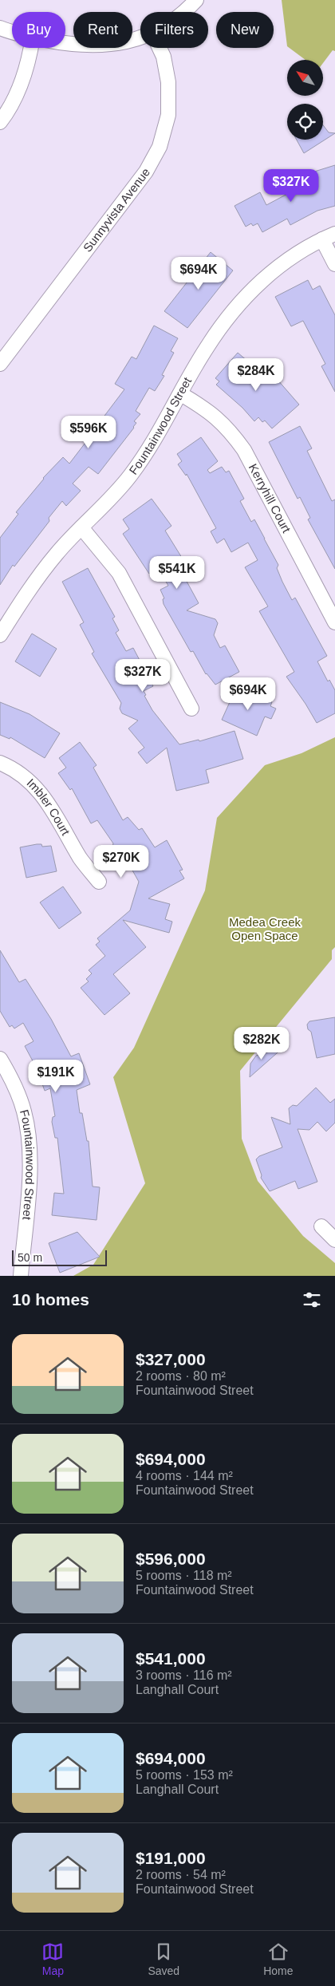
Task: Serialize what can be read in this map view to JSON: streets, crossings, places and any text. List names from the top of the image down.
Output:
{
  "streets": {
    "street": [
      "Sunnyvista Avenue",
      "Fountainwood Street",
      "Kerryhill Court",
      "Imbler Court"
    ]
  },
  "crossings": [
    ["Fountainwood Street", "Kerryhill Court"]
  ],
  "parks": ["Medea Creek Open Space"],
  "scale_bar": "50 m",
  "north": "top left",
  "page": {
    "chip": [
      "Buy",
      "Rent",
      "Filters",
      "New"
    ],
    "price": [
      "$327K",
      "$694K",
      "$284K",
      "$596K",
      "$541K",
      "$327K",
      "$694K",
      "$270K",
      "$282K",
      "$191K"
    ],
    "scale": "50 m",
    "heading": "10 homes",
    "list": [
      {
        "name": "$327,000",
        "note": "2 rooms · 80 m² · Fountainwood Street"
      },
      {
        "name": "$694,000",
        "note": "4 rooms · 144 m² · Fountainwood Street"
      },
      {
        "name": "$596,000",
        "note": "5 rooms · 118 m² · Fountainwood Street"
      },
      {
        "name": "$541,000",
        "note": "3 rooms · 116 m² · Langhall Court"
      },
      {
        "name": "$694,000",
        "note": "5 rooms · 153 m² · Langhall Court"
      },
      {
        "name": "$191,000",
        "note": "2 rooms · 54 m² · Fountainwood Street"
      }
    ],
    "tabs": ["Map", "Saved", "Home"]
  }
}
